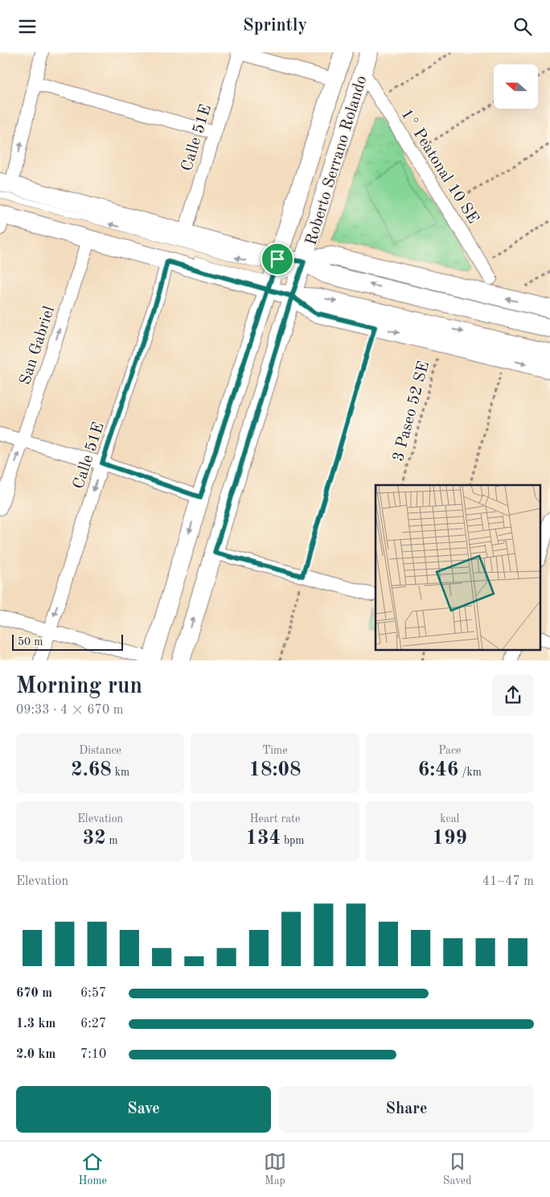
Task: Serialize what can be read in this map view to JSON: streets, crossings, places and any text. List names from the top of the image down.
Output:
{
  "streets": {
    "main road": ["Roberto Serrano Rolando"],
    "street": ["Calle 51E", "1° Peatonal 10 SE", "San Gabriel"],
    "path": ["3 Paseo 52 SE"]
  },
  "crossings": [
    ["Roberto Serrano Rolando", "1° Peatonal 10 SE"]
  ],
  "one_way": ["San Gabriel"],
  "scale_bar": "50 m",
  "north": "left",
  "page": {
    "header": "Sprintly",
    "scale": "50 m",
    "heading": ["Morning run", "09:33 · 4 × 670 m"],
    "stats": [
      ["Distance", "2.68 km"],
      ["Time", "18:08"],
      ["Pace", "6:46 /km"],
      ["Elevation", "32 m"],
      ["Heart rate", "134 bpm"],
      ["kcal", "199"]
    ],
    "chart": ["Elevation", "41–47 m"],
    "list": [
      {
        "name": "670 m",
        "note": "6:57"
      },
      {
        "name": "1.3 km",
        "note": "6:27"
      },
      {
        "name": "2.0 km",
        "note": "7:10"
      }
    ],
    "buttons": ["Save", "Share"],
    "tabs": ["Home", "Map", "Saved"]
  }
}
